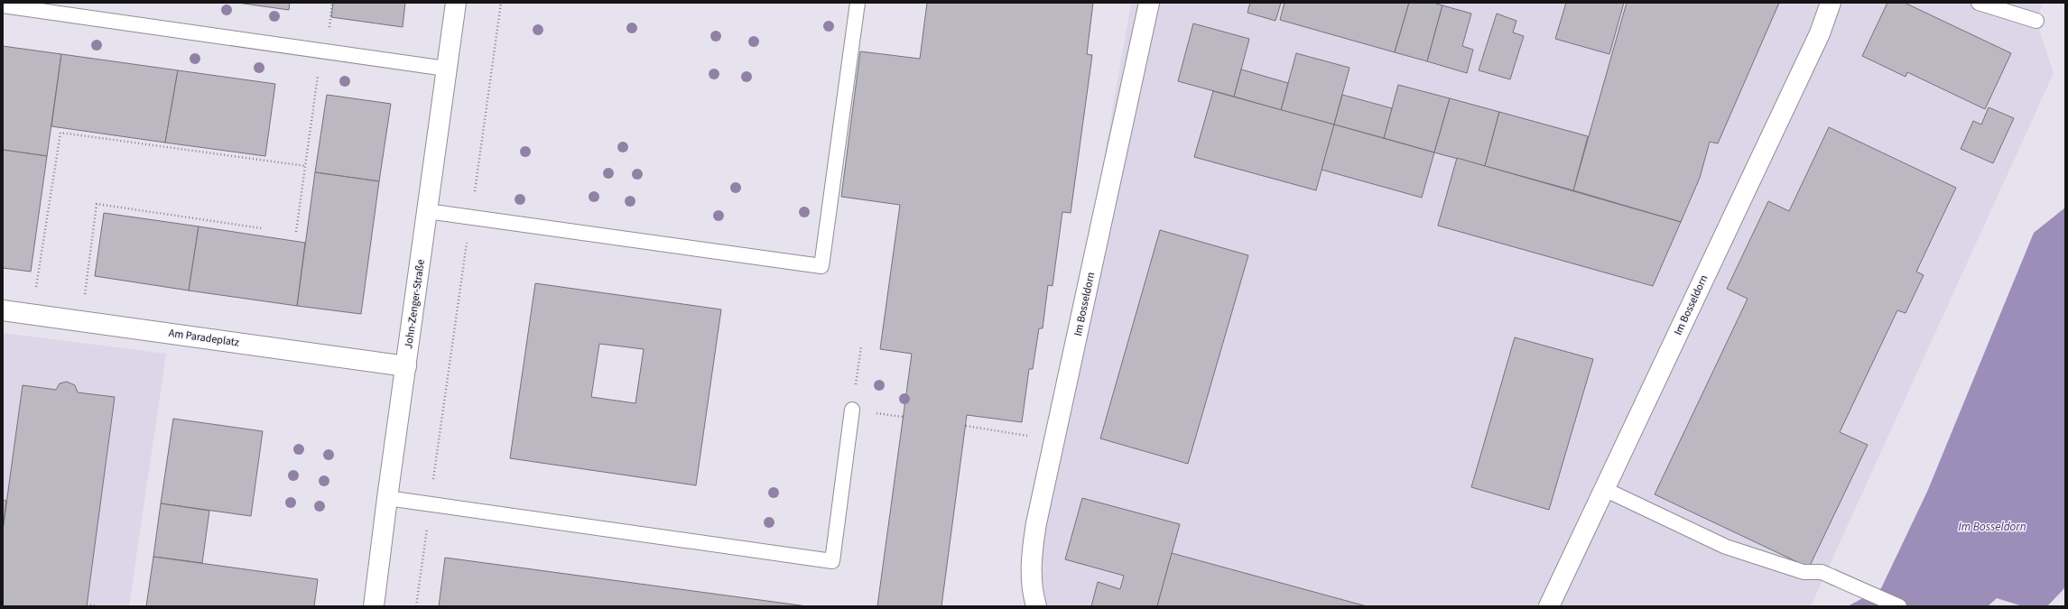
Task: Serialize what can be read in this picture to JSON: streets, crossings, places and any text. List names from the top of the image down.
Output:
{
  "streets": {
    "street": ["John-Zenger-Straße", "Im Bosseldorn", "Am Paradeplatz"]
  },
  "crossings": [
    ["John-Zenger-Straße", "Am Paradeplatz"]
  ],
  "water": ["Im Bosseldorn"]
}
